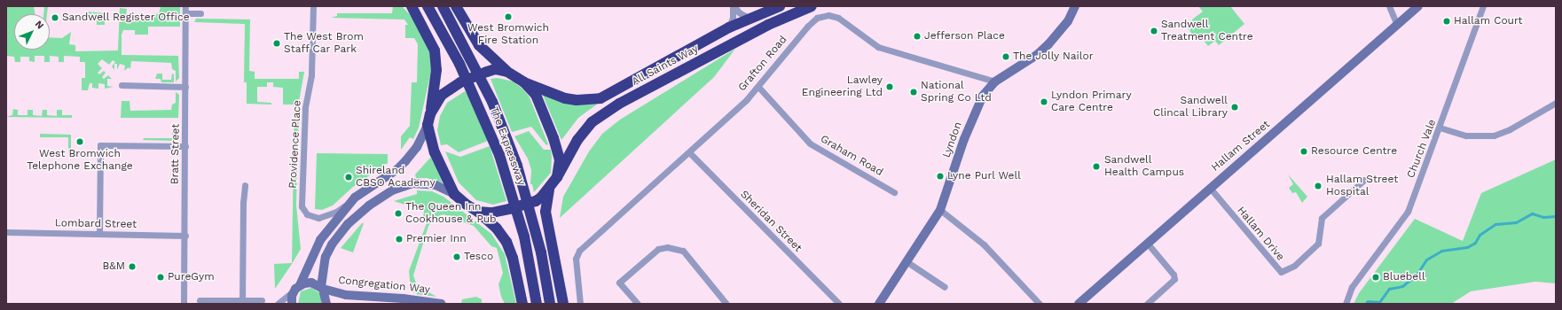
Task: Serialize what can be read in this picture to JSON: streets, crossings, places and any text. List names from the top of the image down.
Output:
{
  "streets": {
    "highway": ["All Saints Way", "The Expressway"],
    "street": [
      "Grafton Road",
      "Lyndon",
      "Providence Place",
      "Hallam Street",
      "Church Vale",
      "Bratt Street",
      "Graham Road",
      "Sheridan Street",
      "Lombard Street",
      "Hallam Drive",
      "Congregation Way"
    ]
  },
  "crossings": [
    ["Grafton Road", "Lyndon"],
    ["Grafton Road", "Graham Road"],
    ["Grafton Road", "Sheridan Street"],
    ["Hallam Street", "Hallam Drive"],
    ["Bratt Street", "Lombard Street"]
  ],
  "places": [
    "West Bromwich Fire Station",
    "Sandwell Register Office",
    "Hallam Court",
    "Sandwell Treatment Centre",
    "Jefferson Place",
    "The West Brom Staff Car Park",
    "The Jolly Nailor",
    "Lawley Engineering Ltd",
    "National Spring Co Ltd",
    "Lyndon Primary Care Centre",
    "Sandwell Clincal Library",
    "West Bromwich Telephone Exchange",
    "Resource Centre",
    "Sandwell Health Campus",
    "Lyne Purl Well",
    "Shireland CBSO Academy",
    "Hallam Street Hospital",
    "The Queen Inn Cookhouse & Pub",
    "Premier Inn",
    "Tesco",
    "B&M",
    "PureGym",
    "Bluebell"
  ],
  "north": "top right"
}
